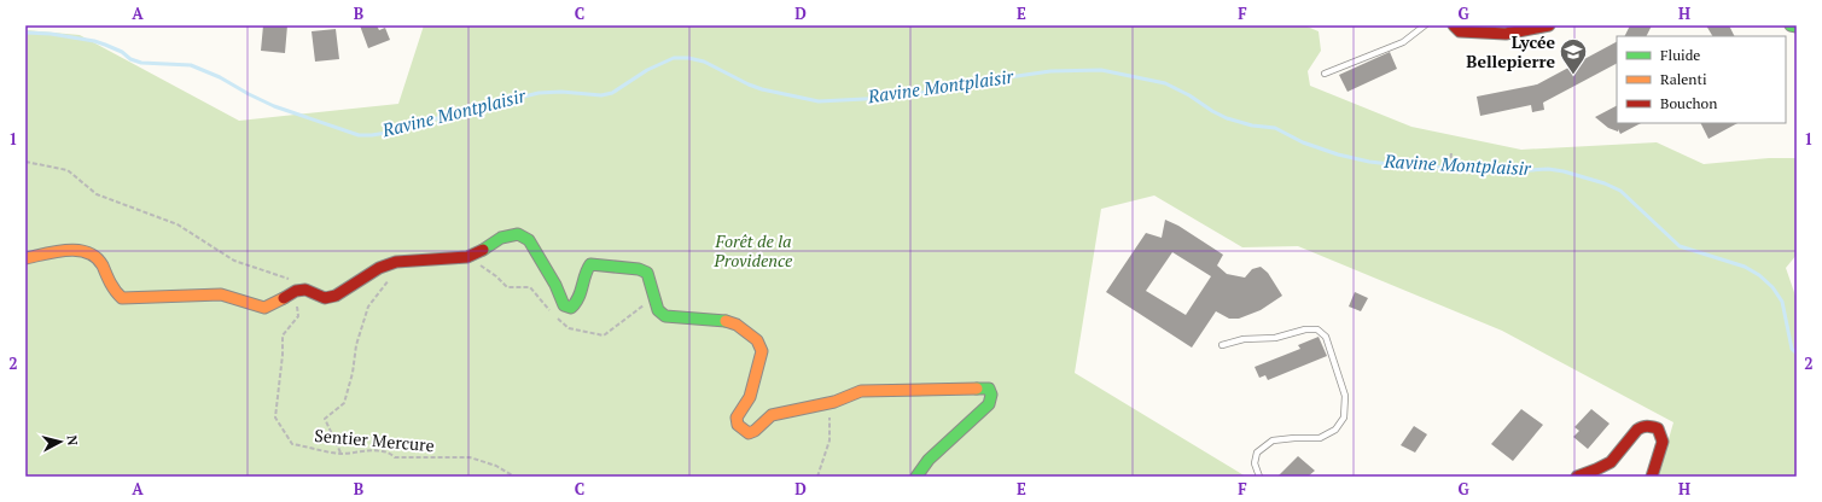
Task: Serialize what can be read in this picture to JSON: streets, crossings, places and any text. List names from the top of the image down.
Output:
{
  "streets": {
    "path": ["Sentier Mercure"]
  },
  "water": ["Ravine Montplaisir"],
  "parks": ["Forêt de la Providence"],
  "places": {
    "school or university": ["Lycée Bellepierre"]
  },
  "legend": ["Fluide", "Ralenti", "Bouchon"],
  "north": "right",
  "grid": {
    "columns": [
      "A",
      "B",
      "C",
      "D",
      "E",
      "F",
      "G",
      "H"
    ],
    "rows": ["1", "2"]
  }
}
